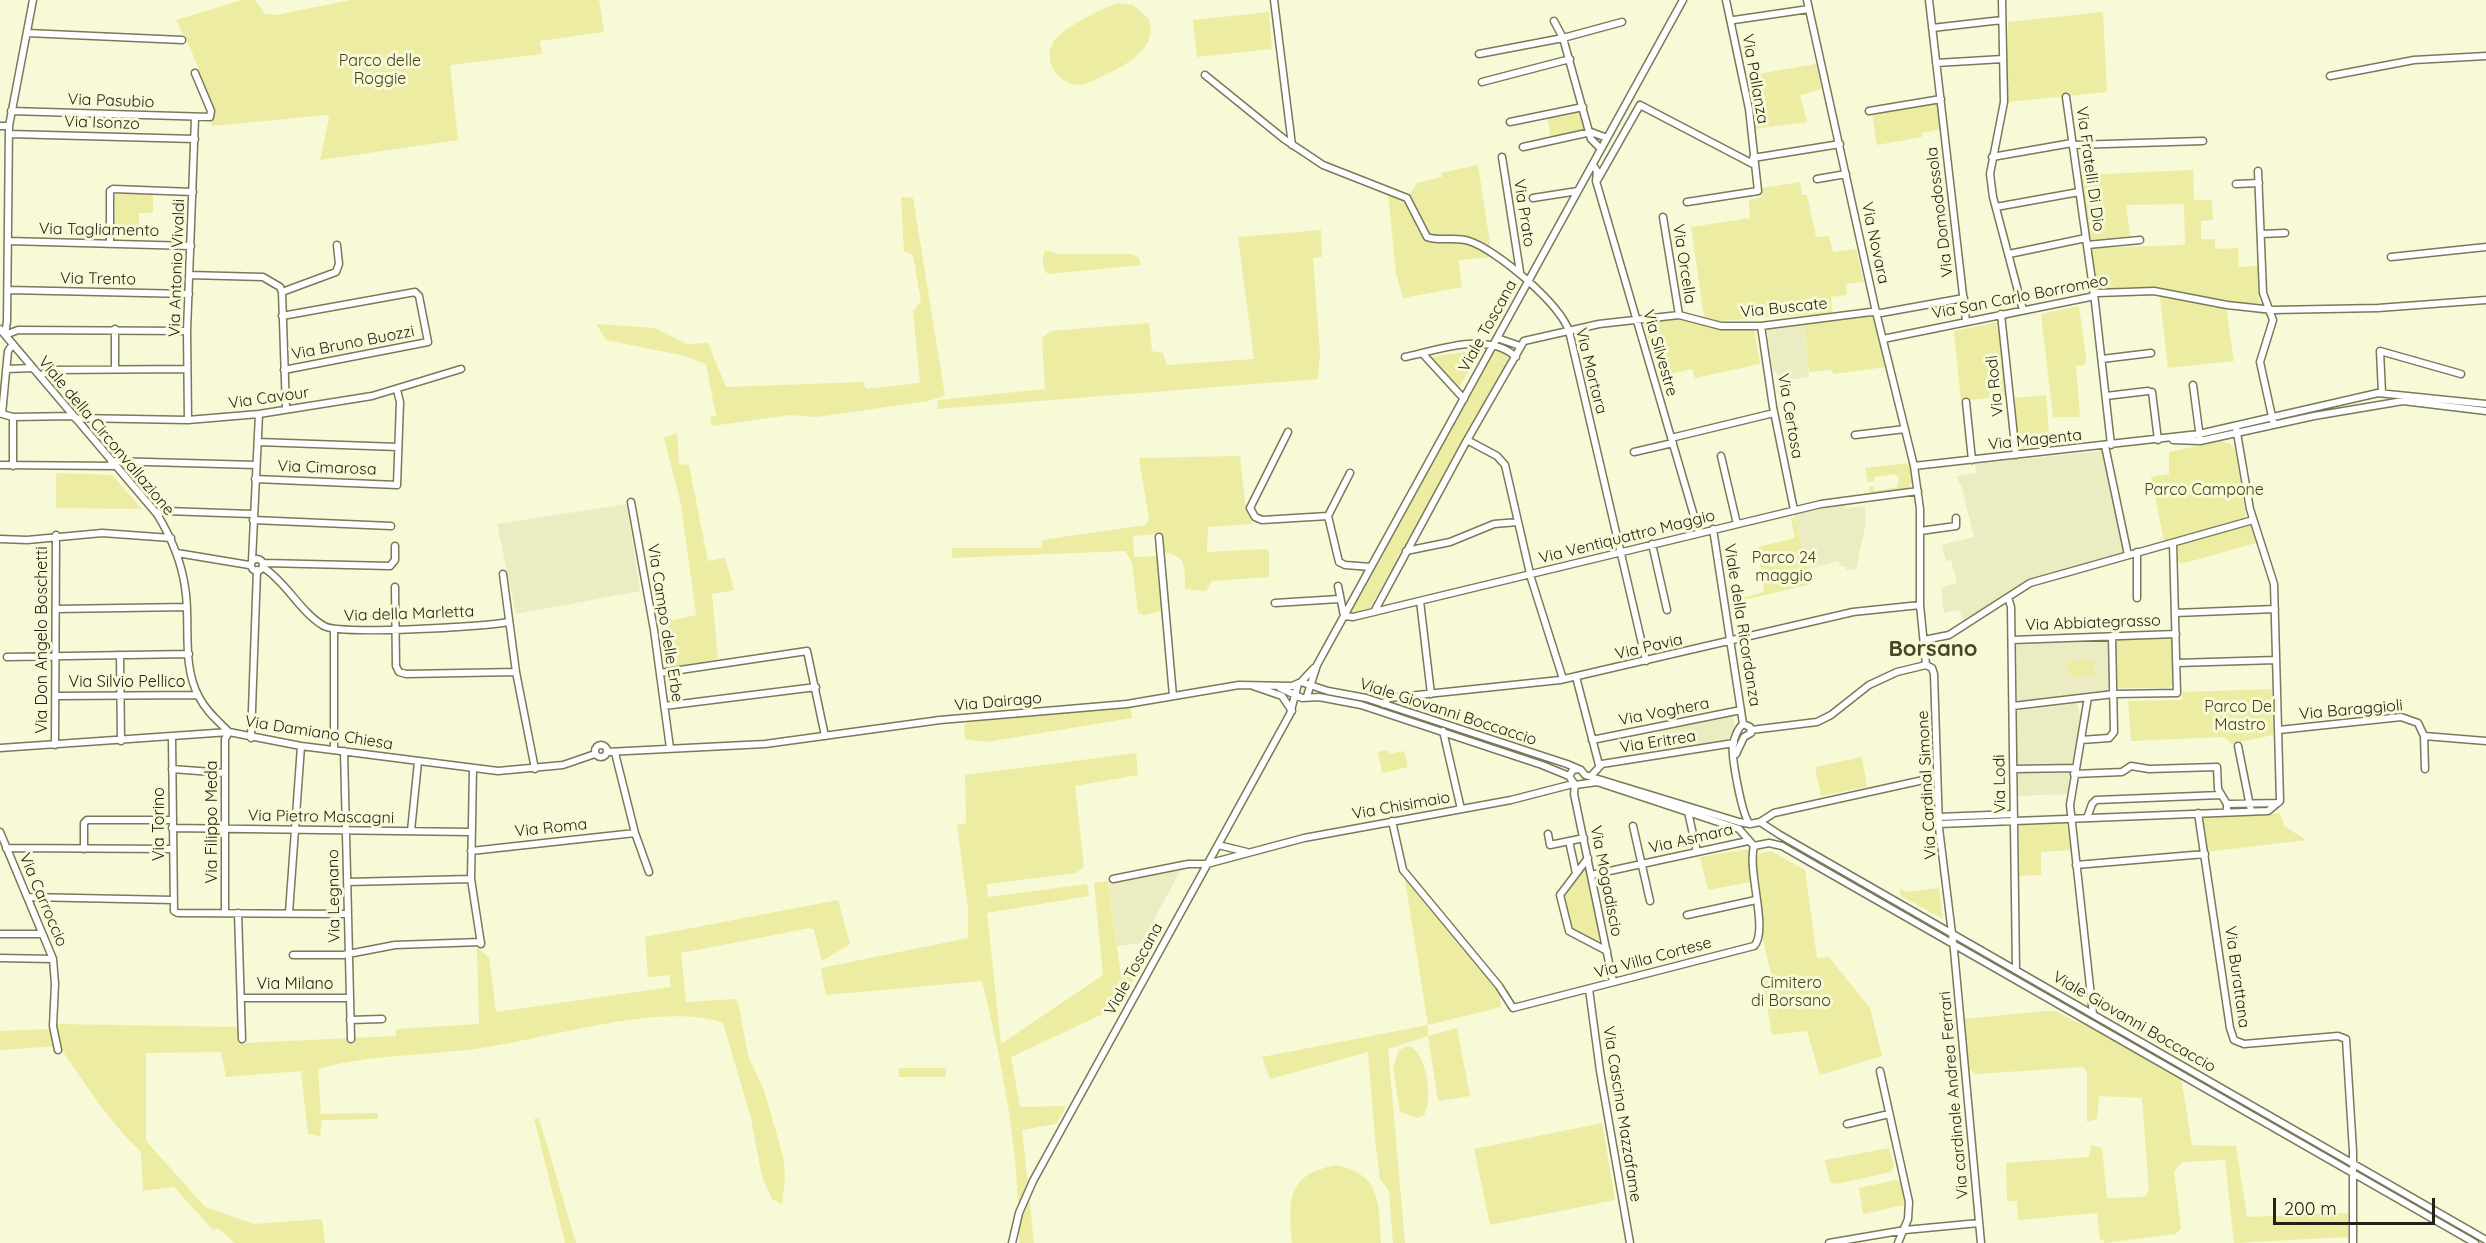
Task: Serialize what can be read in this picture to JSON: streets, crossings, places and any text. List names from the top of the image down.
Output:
{
  "streets": {
    "street": [
      "Via Pallanza",
      "Via Pasubio",
      "Via Isonzo",
      "Via Fratelli Di Dio",
      "Via Domodossola",
      "Via Prato",
      "Via Tagliamento",
      "Via Novara",
      "Via Orcella",
      "Via Antonio Vivaldi",
      "Via Trento",
      "Via San Carlo Borromeo",
      "Via Buscate",
      "Viale Toscana",
      "Via Bruno Buozzi",
      "Via Silvestre",
      "Via Mortara",
      "Via Rodi",
      "Via Cavour",
      "Via Certosa",
      "Viale della Circonvallazione",
      "Via Magenta",
      "Via Cimarosa",
      "Via Ventiquattro Maggio",
      "Via della Marletta",
      "Via Campo delle Erbe",
      "Via Abbiategrasso",
      "Viale della Ricordanza",
      "Via Don Angelo Boschetti",
      "Via Pavia",
      "Via Silvio Pellico",
      "Via Dairago",
      "Via Baraggioli",
      "Viale Giovanni Boccaccio",
      "Via Voghera",
      "Via Damiano Chiesa",
      "Via Eritrea",
      "Via Lodi",
      "Via Cardinal Simone",
      "Via Chisimaio",
      "Via Pietro Mascagni",
      "Via Filippo Meda",
      "Via Torino",
      "Via Roma",
      "Via Asmara",
      "Via Mogadiscio",
      "Via Legnano",
      "Via Carroccio",
      "Via Villa Cortese",
      "Via Burattana",
      "Via Milano",
      "Via cardinale Andrea Ferrari",
      "Via Cascina Mazzafame"
    ]
  },
  "crossings": [
    ["Via Pasubio", "Via Antonio Vivaldi"],
    ["Via Isonzo", "Via Antonio Vivaldi"],
    ["Via Fratelli Di Dio", "Via San Carlo Borromeo"],
    ["Via Fratelli Di Dio", "Via Magenta"],
    ["Via Domodossola", "Via San Carlo Borromeo"],
    ["Via Domodossola", "Via Buscate"],
    ["Via Prato", "Via Mortara"],
    ["Via Tagliamento", "Via Antonio Vivaldi"],
    ["Via Novara", "Via San Carlo Borromeo"],
    ["Via Novara", "Via Buscate"],
    ["Via Novara", "Via Magenta"],
    ["Via Novara", "Via Ventiquattro Maggio"],
    ["Via Orcella", "Via Buscate"],
    ["Via Antonio Vivaldi", "Via Trento"],
    ["Via Antonio Vivaldi", "Via Cavour"],
    ["Via San Carlo Borromeo", "Via Rodi"],
    ["Via Buscate", "Via Silvestre"],
    ["Via Buscate", "Via Mortara"],
    ["Via Buscate", "Via Certosa"],
    ["Viale Toscana", "Via Silvestre"],
    ["Viale Toscana", "Via Mortara"],
    ["Viale Toscana", "Via Ventiquattro Maggio"],
    ["Viale Toscana", "Viale Giovanni Boccaccio"],
    ["Viale Toscana", "Via Chisimaio"],
    ["Via Silvestre", "Via Ventiquattro Maggio"],
    ["Via Mortara", "Via Ventiquattro Maggio"],
    ["Via Mortara", "Via Pavia"],
    ["Via Rodi", "Via Magenta"],
    ["Via Cavour", "Viale della Circonvallazione"],
    ["Via Certosa", "Via Ventiquattro Maggio"],
    ["Viale della Circonvallazione", "Via Silvio Pellico"],
    ["Viale della Circonvallazione", "Via Damiano Chiesa"],
    ["Viale della Circonvallazione", "Via Filippo Meda"],
    ["Via Ventiquattro Maggio", "Viale della Ricordanza"],
    ["Via Abbiategrasso", "Via Lodi"],
    ["Viale della Ricordanza", "Via Pavia"],
    ["Viale della Ricordanza", "Via Voghera"],
    ["Via Don Angelo Boschetti", "Via Silvio Pellico"],
    ["Via Don Angelo Boschetti", "Via Damiano Chiesa"],
    ["Via Pavia", "Viale Giovanni Boccaccio"],
    ["Viale Giovanni Boccaccio", "Via Eritrea"],
    ["Viale Giovanni Boccaccio", "Via Lodi"],
    ["Viale Giovanni Boccaccio", "Via Cardinal Simone"],
    ["Viale Giovanni Boccaccio", "Via Chisimaio"],
    ["Viale Giovanni Boccaccio", "Via Asmara"],
    ["Viale Giovanni Boccaccio", "Via Mogadiscio"],
    ["Viale Giovanni Boccaccio", "Via Villa Cortese"],
    ["Viale Giovanni Boccaccio", "Via Burattana"],
    ["Viale Giovanni Boccaccio", "Via cardinale Andrea Ferrari"],
    ["Via Damiano Chiesa", "Via Filippo Meda"],
    ["Via Damiano Chiesa", "Via Torino"],
    ["Via Damiano Chiesa", "Via Legnano"],
    ["Via Cardinal Simone", "Via cardinale Andrea Ferrari"],
    ["Via Chisimaio", "Via Mogadiscio"],
    ["Via Chisimaio", "Via Villa Cortese"],
    ["Via Pietro Mascagni", "Via Filippo Meda"],
    ["Via Pietro Mascagni", "Via Torino"],
    ["Via Pietro Mascagni", "Via Legnano"],
    ["Via Filippo Meda", "Via Torino"],
    ["Via Asmara", "Via Mogadiscio"],
    ["Via Asmara", "Via Villa Cortese"],
    ["Via Mogadiscio", "Via Villa Cortese"],
    ["Via Legnano", "Via Milano"],
    ["Via Villa Cortese", "Via Cascina Mazzafame"]
  ],
  "districts": ["Borsano"],
  "parks": [
    "Parco delle Roggie",
    "Parco Campone",
    "Parco 24 maggio",
    "Parco Del Mastro",
    "Cimitero di Borsano"
  ],
  "scale_bar": "200 m"
}
